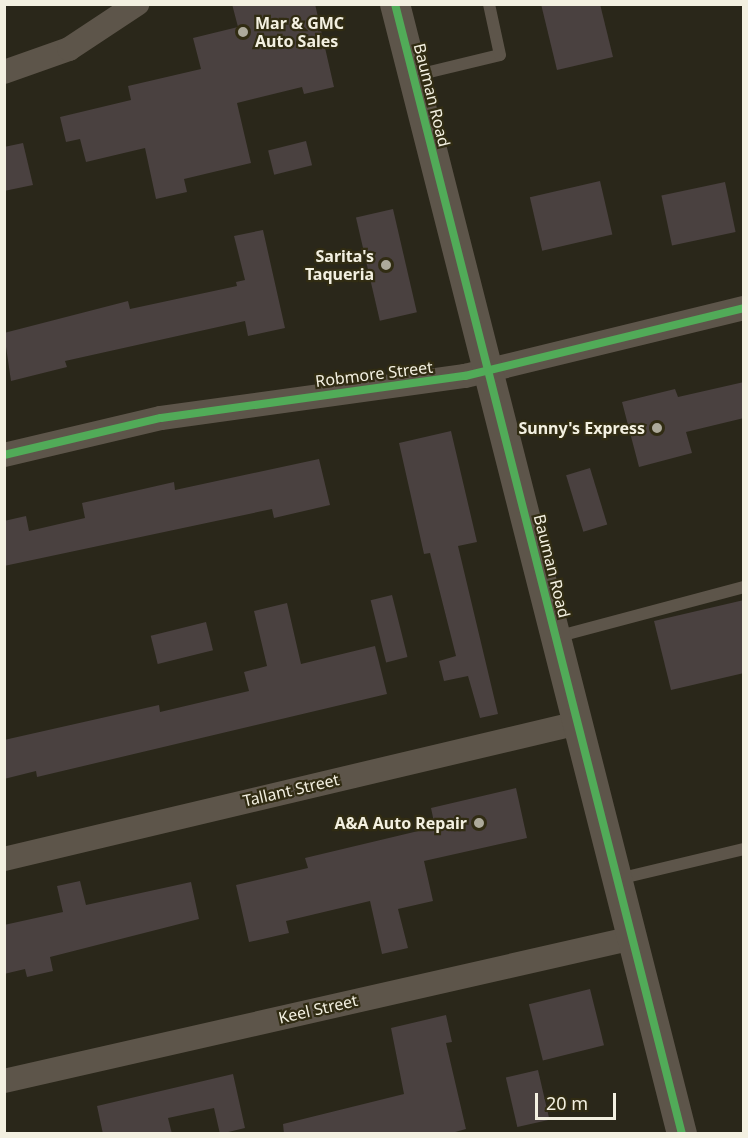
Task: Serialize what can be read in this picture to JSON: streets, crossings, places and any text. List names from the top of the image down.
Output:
{
  "streets": {
    "street": [
      "Bauman Road",
      "Robmore Street",
      "Tallant Street",
      "Keel Street"
    ]
  },
  "crossings": [
    ["Bauman Road", "Robmore Street"],
    ["Bauman Road", "Tallant Street"],
    ["Bauman Road", "Keel Street"]
  ],
  "places": [
    "Mar & GMC Auto Sales",
    "Sarita's Taqueria",
    "Sunny's Express",
    "A&A Auto Repair"
  ],
  "scale_bar": "20 m"
}
